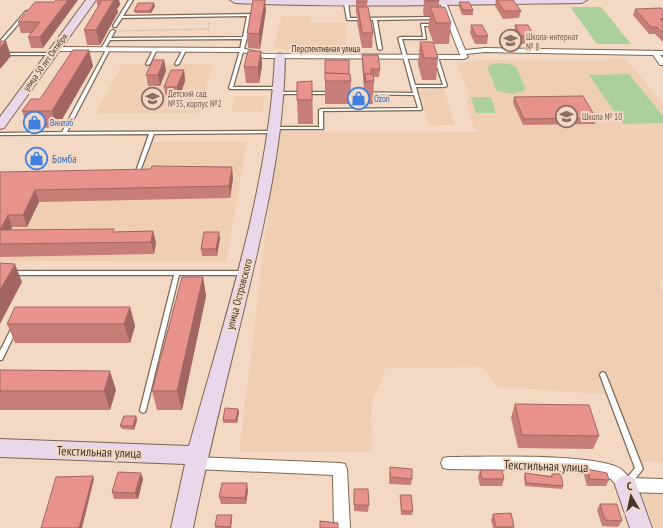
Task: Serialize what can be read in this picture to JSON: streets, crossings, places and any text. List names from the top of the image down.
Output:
{
  "streets": {
    "street": [
      "Перспективная улица",
      "улица 50 лет Октября",
      "улица Островского",
      "Текстильная улица"
    ]
  },
  "crossings": [
    ["Перспективная улица", "улица 50 лет Октября"],
    ["Перспективная улица", "улица Островского"],
    ["улица Островского", "Текстильная улица"]
  ],
  "places": {
    "school or university": ["Школа-интернат № 8", "Детский сад №35, корпус №2", "Школа № 10"],
    "shop": ["Ozon", "Винлаб", "Бомба"]
  },
  "north": "top"
}
